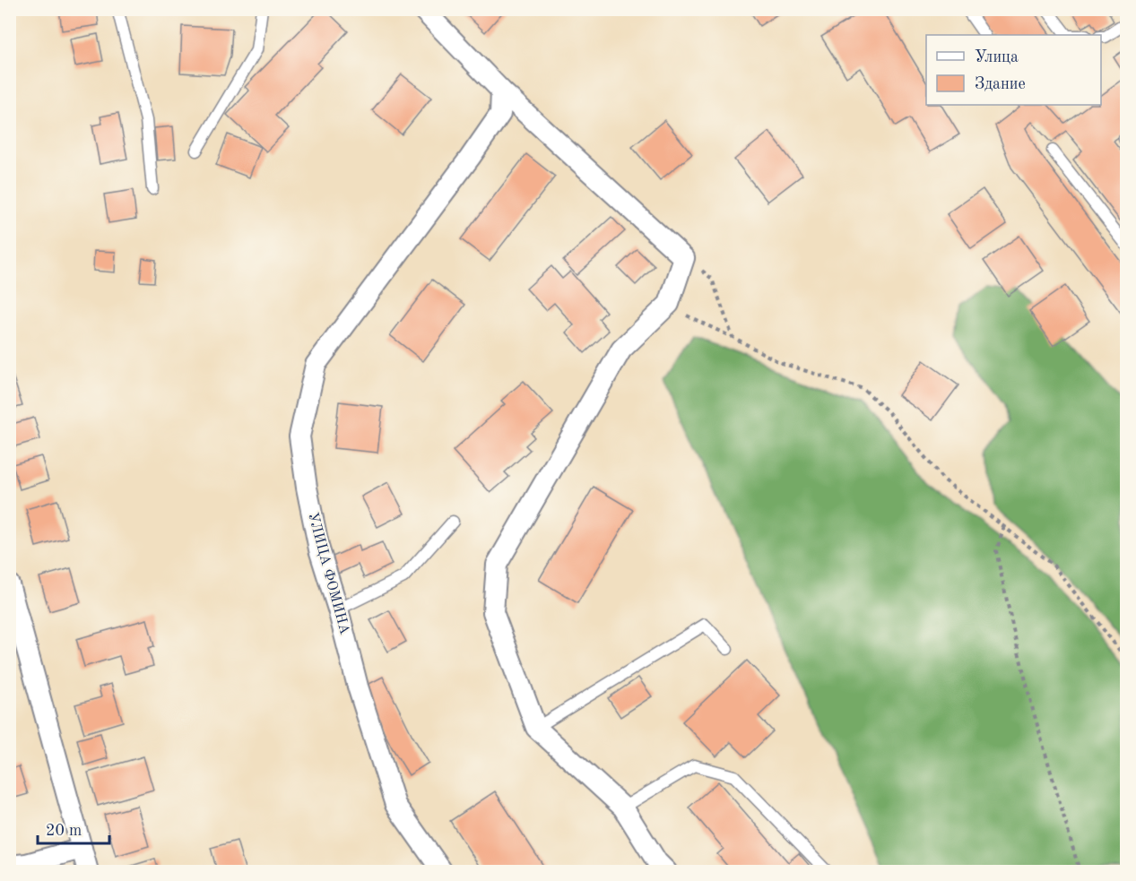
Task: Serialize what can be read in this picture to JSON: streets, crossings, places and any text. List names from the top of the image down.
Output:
{
  "streets": {
    "street": ["УЛИЦА ФОМИНА"]
  },
  "legend": ["Улица", "Здание"],
  "scale_bar": "20 m"
}
